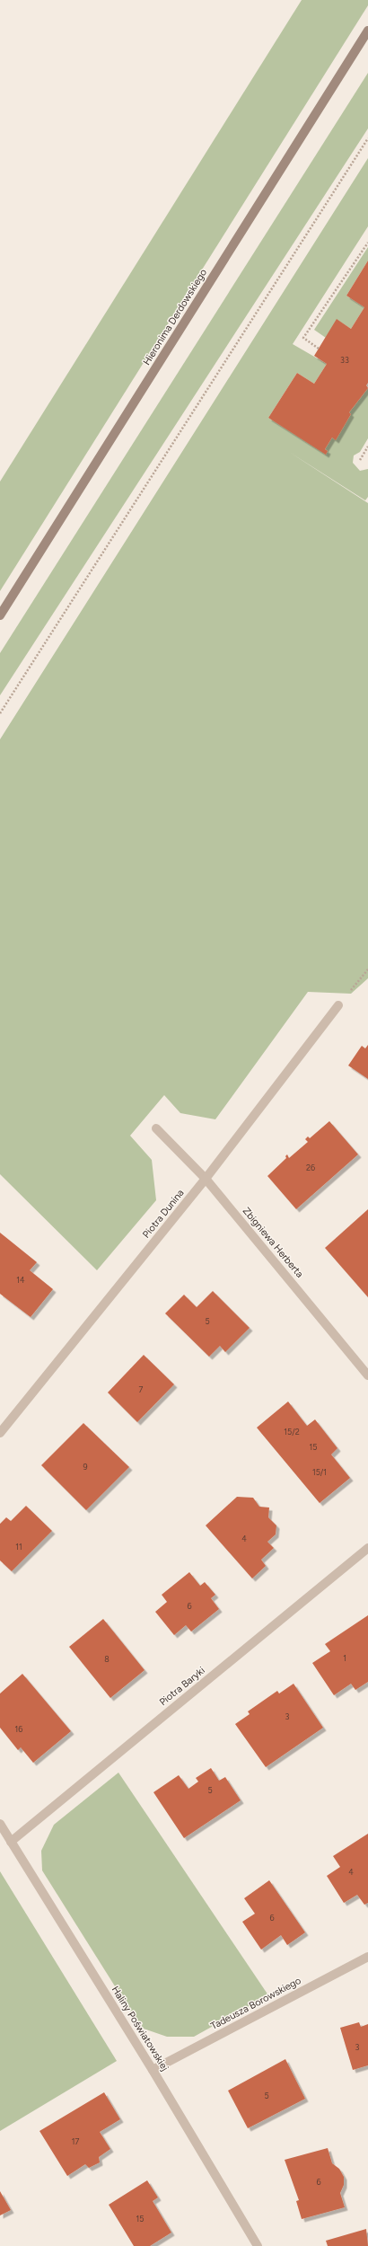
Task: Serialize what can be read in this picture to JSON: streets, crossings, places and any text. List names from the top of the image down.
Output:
{
  "streets": {
    "main road": ["Hieronima Derdowskiego"],
    "street": [
      "Piotra Dunina",
      "Zbigniewa Herberta",
      "Piotra Baryki",
      "Tadeusza Borowskiego",
      "Haliny Poświatowskiej"
    ]
  },
  "crossings": [
    ["Piotra Dunina", "Zbigniewa Herberta"],
    ["Piotra Baryki", "Haliny Poświatowskiej"],
    ["Tadeusza Borowskiego", "Haliny Poświatowskiej"]
  ],
  "house_numbers": [
    "33",
    "26",
    "14",
    "5",
    "7",
    "15/2",
    "15",
    "9",
    "15/1",
    "4",
    "11",
    "6",
    "1",
    "8",
    "3",
    "16",
    "5",
    "4",
    "6",
    "3",
    "5",
    "17",
    "6",
    "15"
  ]
}
